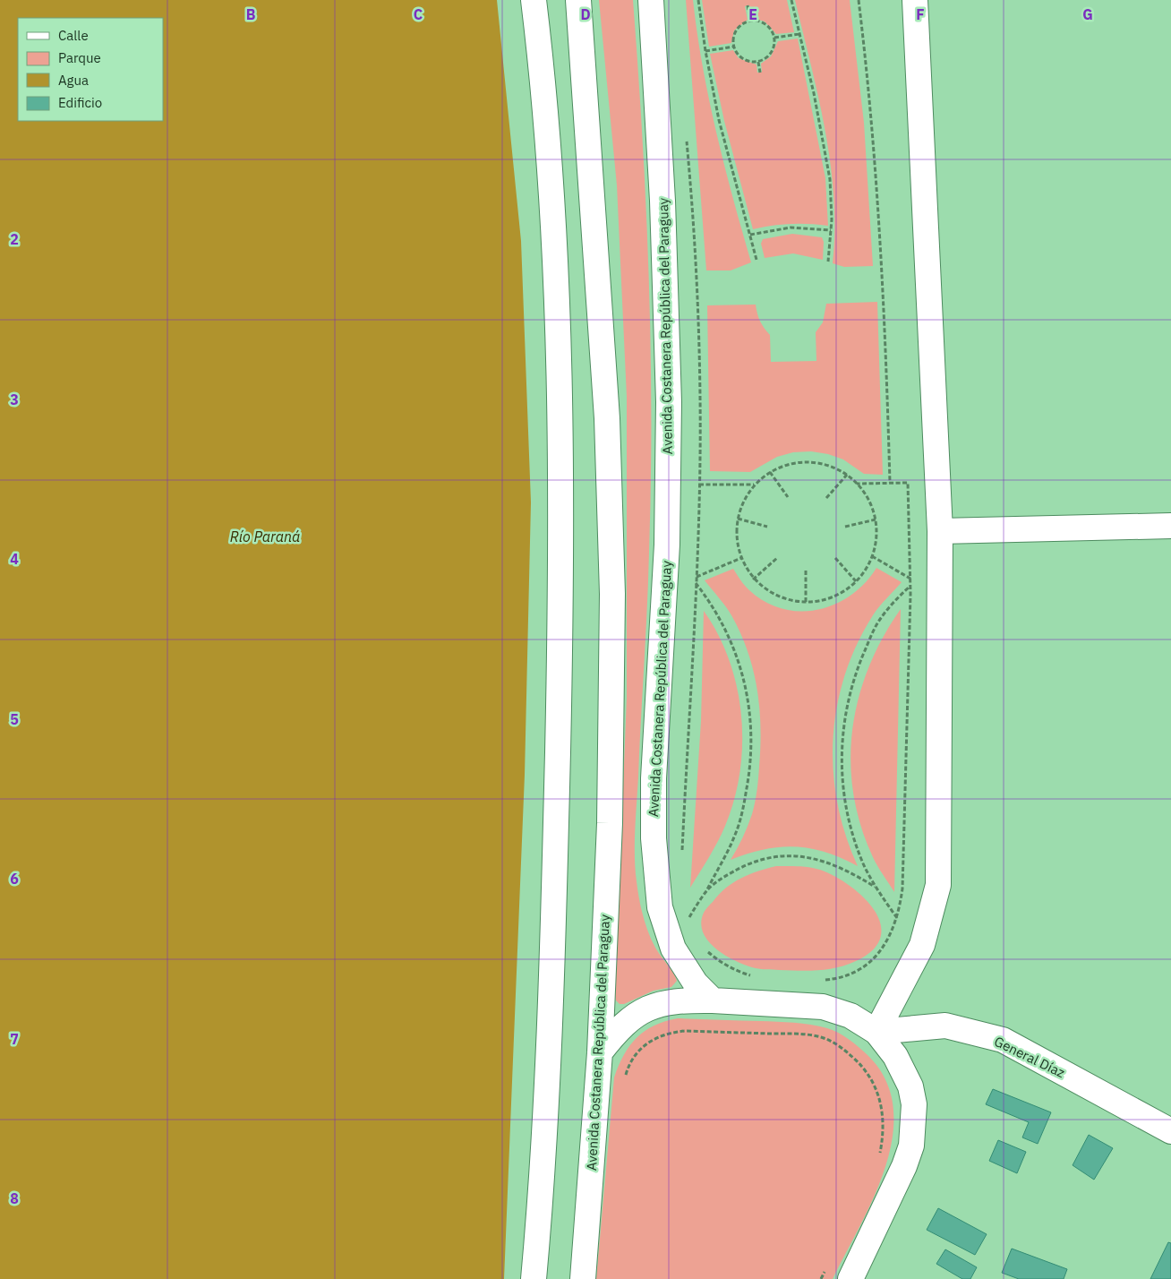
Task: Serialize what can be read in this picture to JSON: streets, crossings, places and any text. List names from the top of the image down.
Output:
{
  "streets": {
    "street": ["Avenida Costanera República del Paraguay", "General Díaz"]
  },
  "water": ["Río Paraná"],
  "legend": [
    "Calle",
    "Parque",
    "Agua",
    "Edificio"
  ],
  "grid": {
    "columns": [
      "B",
      "C",
      "D",
      "E",
      "F",
      "G"
    ],
    "rows": [
      "2",
      "3",
      "4",
      "5",
      "6",
      "7",
      "8"
    ]
  }
}
